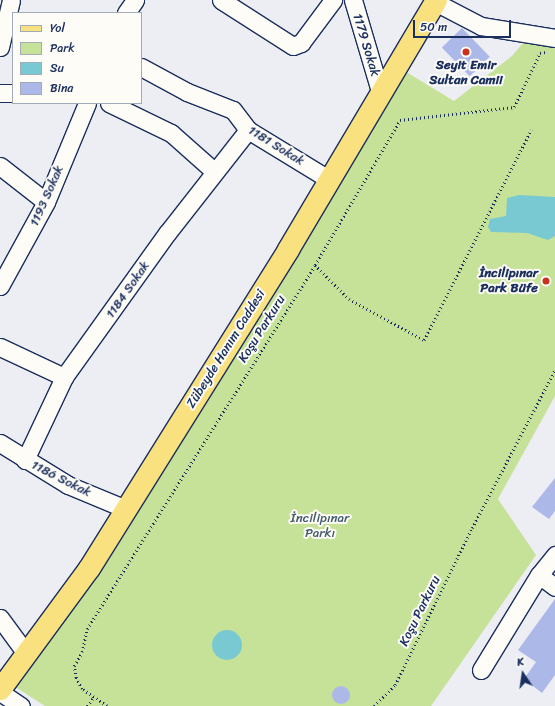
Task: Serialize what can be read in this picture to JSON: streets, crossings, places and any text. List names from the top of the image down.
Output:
{
  "streets": {
    "main road": ["Zübeyde Hanım Caddesi"],
    "street": [
      "1179 Sokak",
      "1181 Sokak",
      "1193 Sokak",
      "1184 Sokak",
      "1186 Sokak"
    ],
    "path": ["Koşu Parkuru"]
  },
  "crossings": [
    ["1179 Sokak", "Zübeyde Hanım Caddesi"],
    ["1181 Sokak", "1184 Sokak"],
    ["1181 Sokak", "Zübeyde Hanım Caddesi"],
    ["1184 Sokak", "1186 Sokak"],
    ["Zübeyde Hanım Caddesi", "1186 Sokak"]
  ],
  "parks": ["İncilipınar Parkı"],
  "places": ["Seyit Emir Sultan Camii", "İncilipınar Park Büfe"],
  "legend": [
    "Yol",
    "Park",
    "Su",
    "Bina"
  ],
  "scale_bar": "50 m",
  "north": "top"
}
